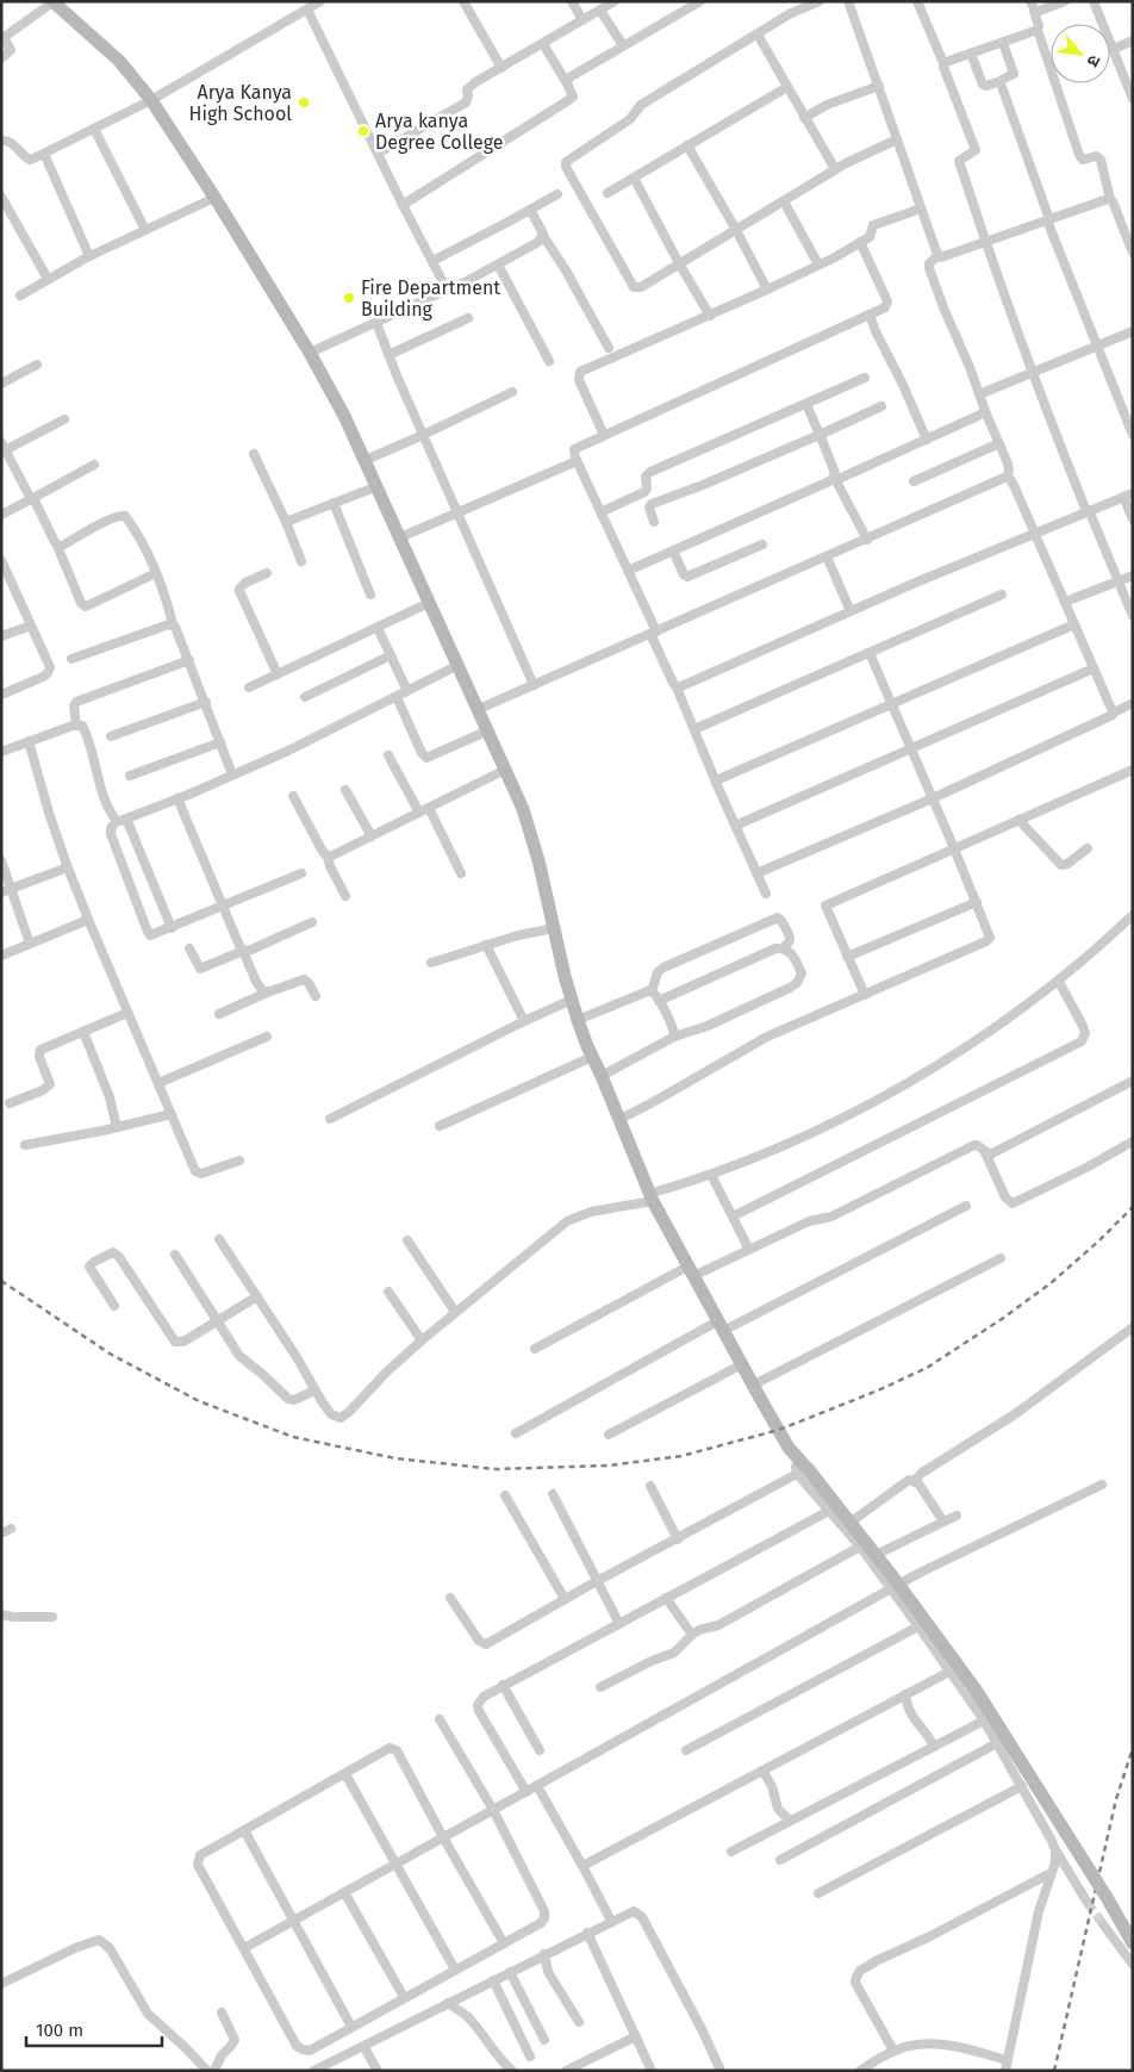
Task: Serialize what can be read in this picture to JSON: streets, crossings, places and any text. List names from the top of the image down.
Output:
{
  "places": ["Arya Kanya High School", "Arya kanya Degree College", "Fire Department Building"],
  "scale_bar": "100 m",
  "north": "bottom right"
}
